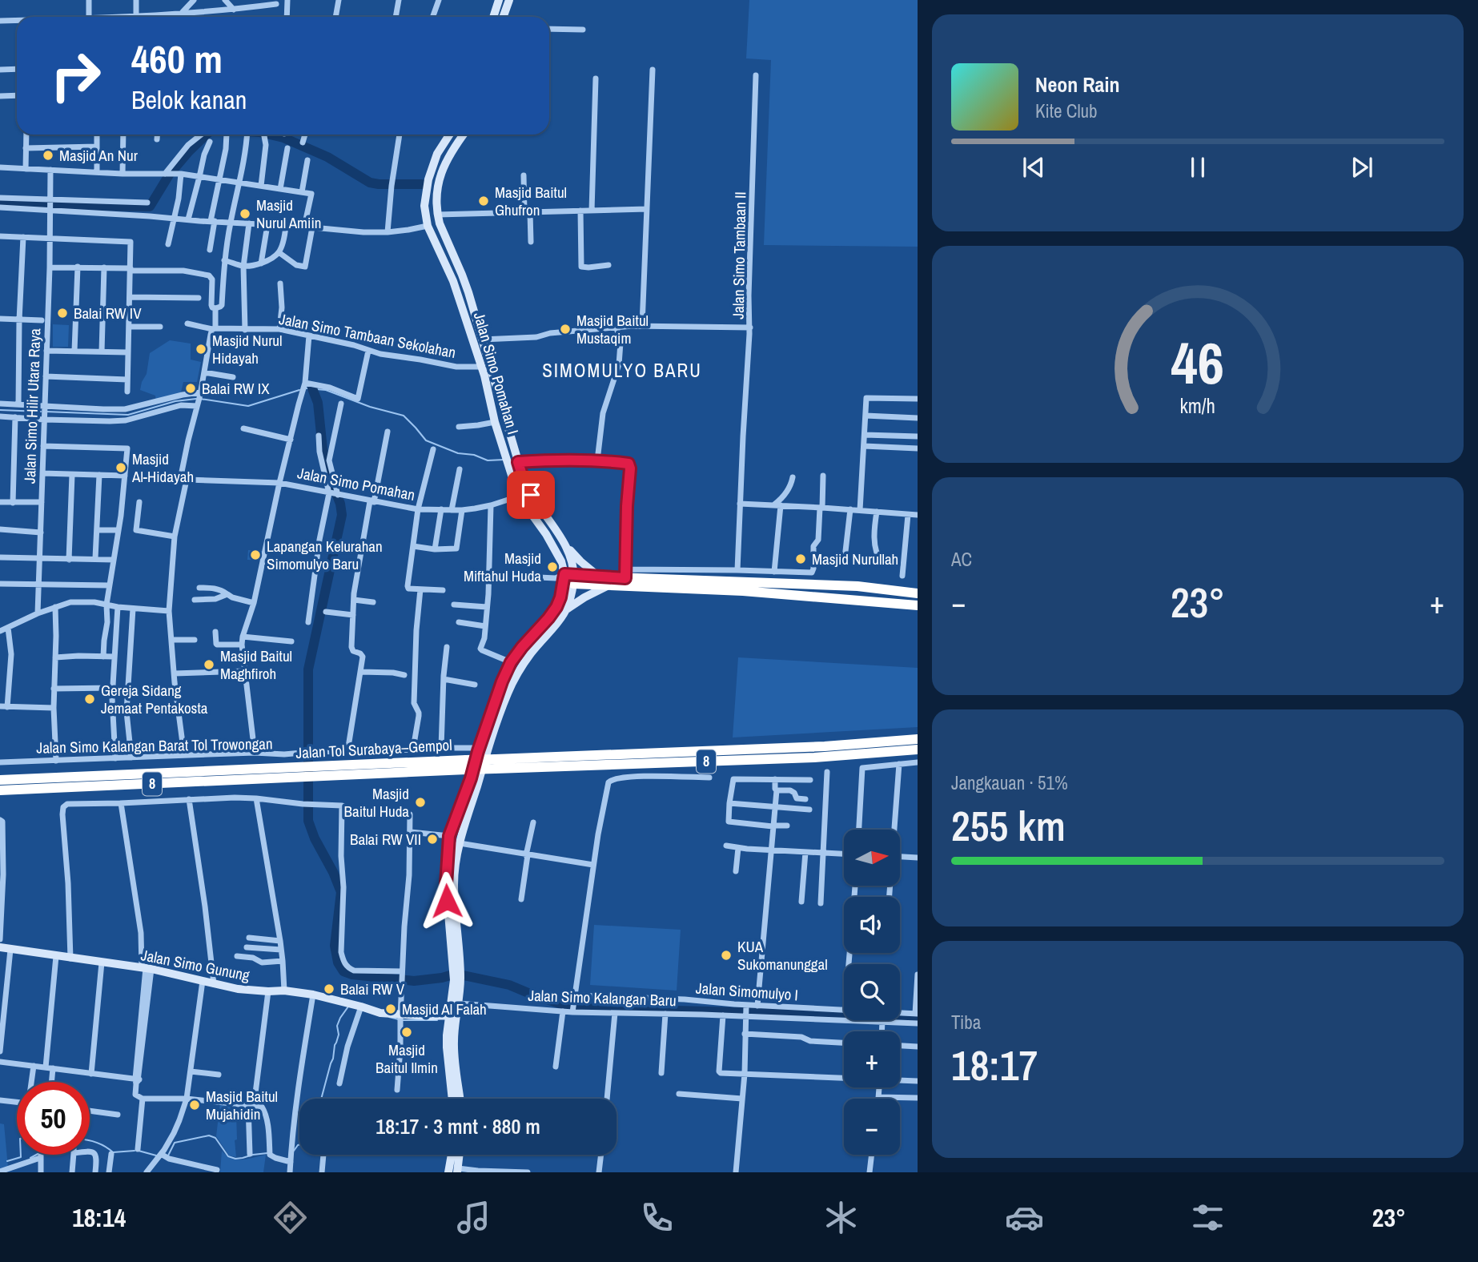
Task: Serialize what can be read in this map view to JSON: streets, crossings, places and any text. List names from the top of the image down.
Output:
{
  "streets": {
    "highway": ["Jalan Tol Surabaya–Gempol", "8"],
    "main road": ["Jalan Simo Pomahan I", "Jalan Simo Gunung"],
    "street": [
      "Jalan Simo Tambaan II",
      "Jalan Simo Tambaan Sekolahan",
      "Jalan Simo Hilir Utara Raya",
      "Jalan Simo Pomahan",
      "Jalan Simo Kalangan Barat Tol Trowongan",
      "Jalan Simomulyo I",
      "Jalan Simo Kalangan Baru"
    ]
  },
  "crossings": [
    ["Jalan Simo Tambaan Sekolahan", "Jalan Simo Pomahan I"],
    ["Jalan Simo Pomahan I", "Jalan Simo Pomahan"],
    ["Jalan Simomulyo I", "Jalan Simo Kalangan Baru"]
  ],
  "districts": ["SIMOMULYO BARU"],
  "places": [
    "Masjid An Nur",
    "Masjid Baitul Ghufron",
    "Masjid Nurul Amiin",
    "Balai RW IV",
    "Masjid Baitul Mustaqim",
    "Masjid Nurul Hidayah",
    "Balai RW IX",
    "Masjid Al-Hidayah",
    "Lapangan Kelurahan Simomulyo Baru",
    "Masjid Nurullah",
    "Masjid Miftahul Huda",
    "Masjid Baitul Maghfiroh",
    "Gereja Sidang Jemaat Pentakosta",
    "Masjid Baitul Huda",
    "Balai RW VII",
    "KUA Sukomanunggal",
    "Balai RW V",
    "Masjid Al Falah",
    "Masjid Baitul Ilmin",
    "Masjid Baitul Mujahidin"
  ],
  "north": "right",
  "page": {
    "turn": ["460 m", "Belok kanan"],
    "song": ["Neon Rain", "Kite Club"],
    "tile": [
      "AC",
      ["Jangkauan · 51%", "255 km"],
      ["Tiba", "18:17"]
    ],
    "heat": ["−", "23°", "+"],
    "map_buttons": ["+", "−"],
    "limit": "50",
    "trip": "18:17 · 3 mnt · 880 m",
    "tabs": ["18:14", "23°"],
    "gauge": ["46", "km/h"]
  }
}
